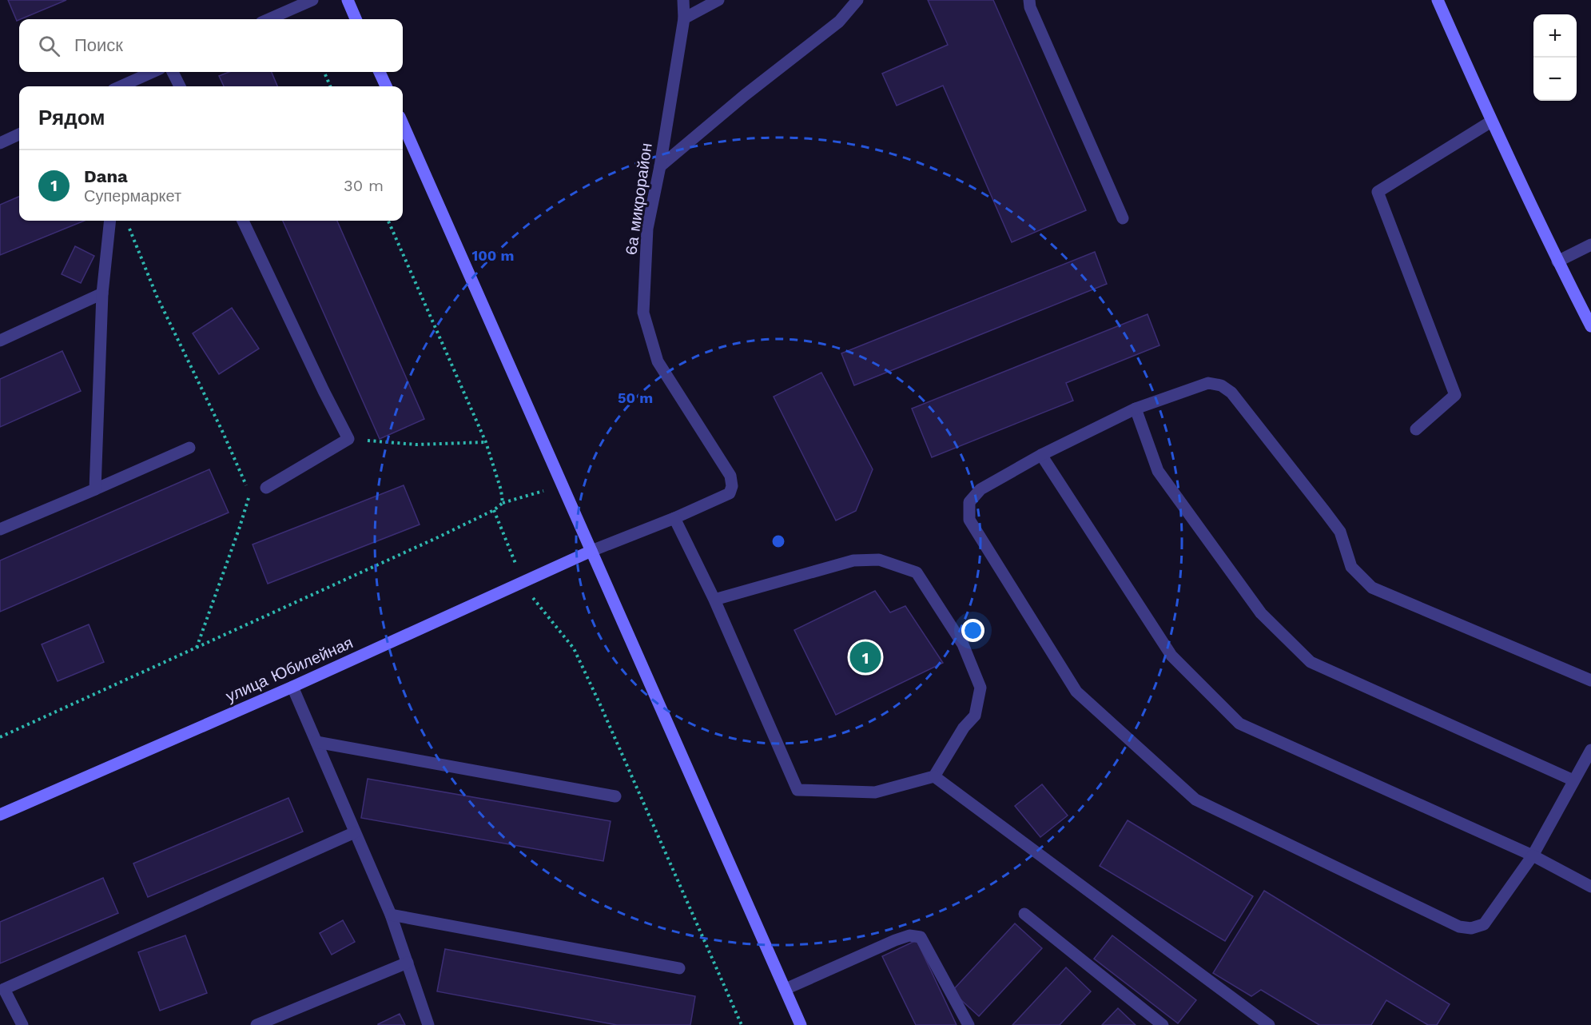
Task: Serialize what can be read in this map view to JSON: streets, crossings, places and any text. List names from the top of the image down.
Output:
{
  "streets": {
    "street": ["6а микрорайон", "улица Юбилейная"]
  },
  "crossings": [
    ["6а микрорайон", "улица Юбилейная"]
  ],
  "page": {
    "map_buttons": ["+", "−"],
    "search": "Поиск",
    "heading": "Рядом",
    "list": [
      {
        "mark": "1",
        "name": "Dana",
        "note": "Супермаркет",
        "value": "30 m"
      }
    ],
    "pins": "1"
  },
  "rings": ["100 m", "50 m"]
}
